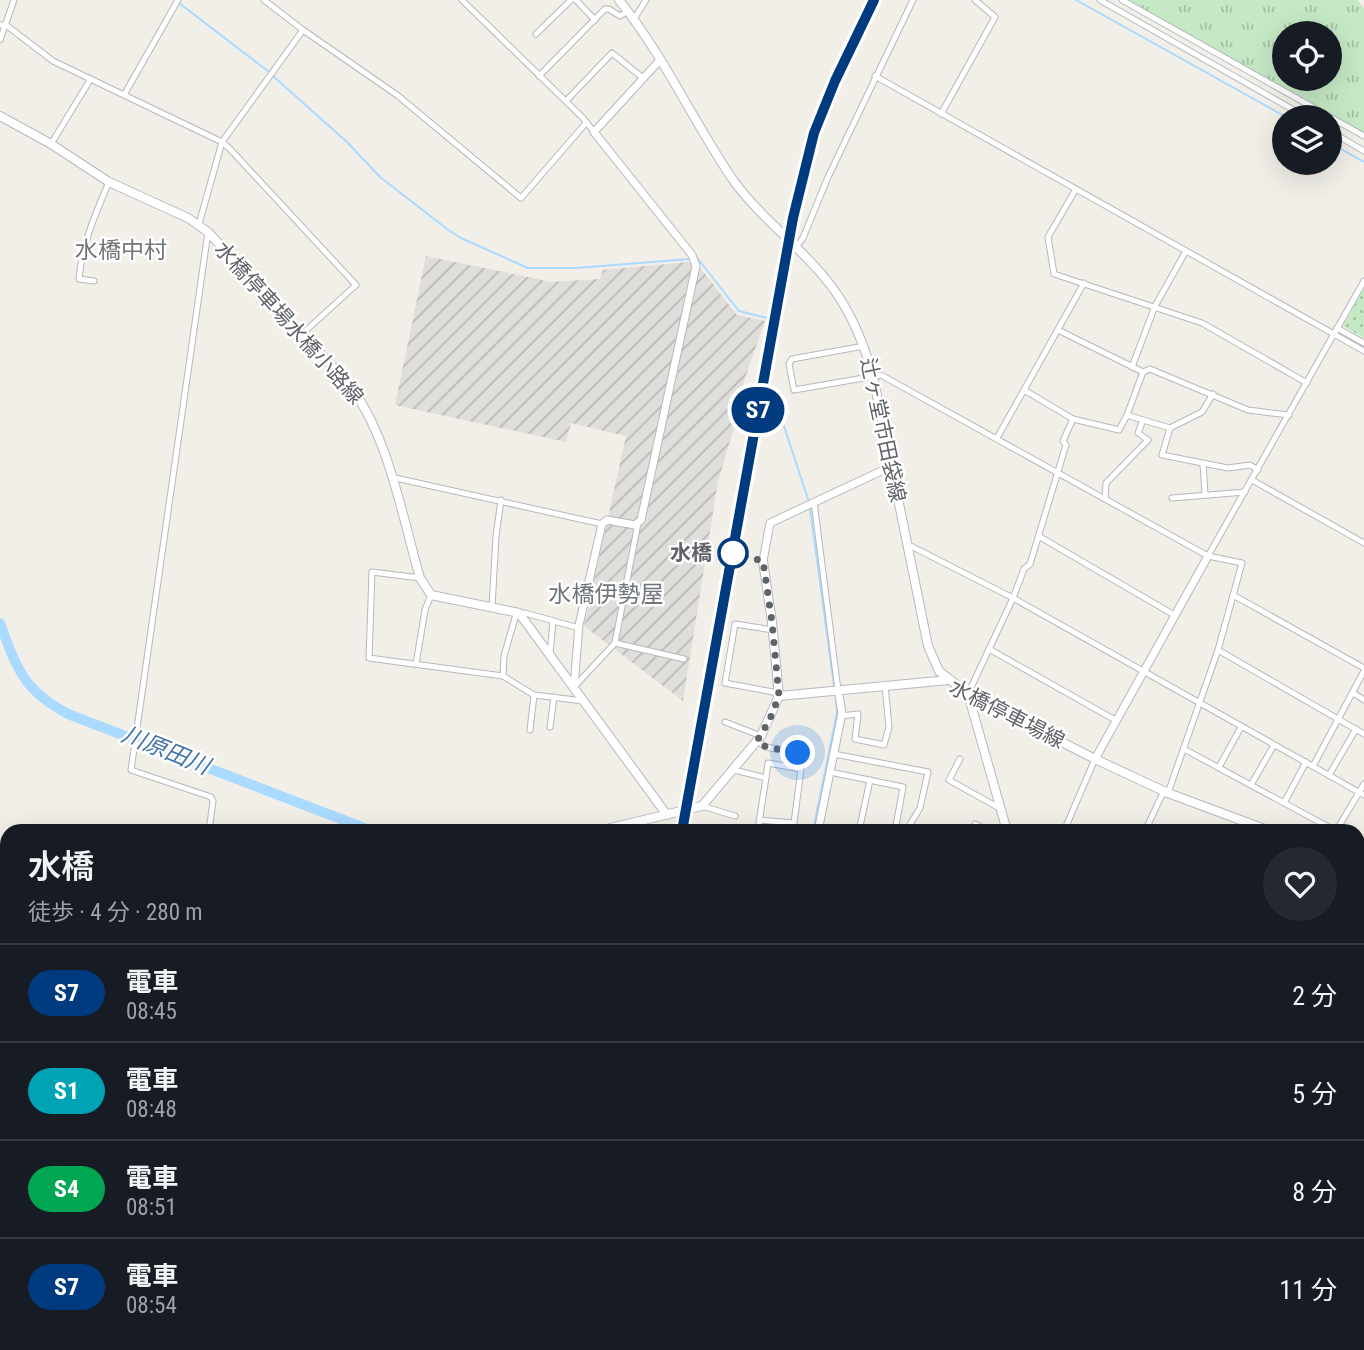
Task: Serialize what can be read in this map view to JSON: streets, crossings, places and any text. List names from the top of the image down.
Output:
{
  "streets": {
    "main road": ["水橋停車場水橋小路線", "辻ヶ堂市田袋線", "水橋停車場線"]
  },
  "crossings": [
    ["辻ヶ堂市田袋線", "水橋停車場線"]
  ],
  "districts": ["水橋中村", "水橋伊勢屋"],
  "water": ["川原田川"],
  "places": ["水橋"],
  "page": {
    "on_map": "S7",
    "heading": ["水橋", "徒歩 · 4 分 · 280 m"],
    "list": [
      {
        "mark": "S7",
        "name": "電車",
        "note": "08:45",
        "value": "2 分"
      },
      {
        "mark": "S1",
        "name": "電車",
        "note": "08:48",
        "value": "5 分"
      },
      {
        "mark": "S4",
        "name": "電車",
        "note": "08:51",
        "value": "8 分"
      },
      {
        "mark": "S7",
        "name": "電車",
        "note": "08:54",
        "value": "11 分"
      }
    ]
  }
}
